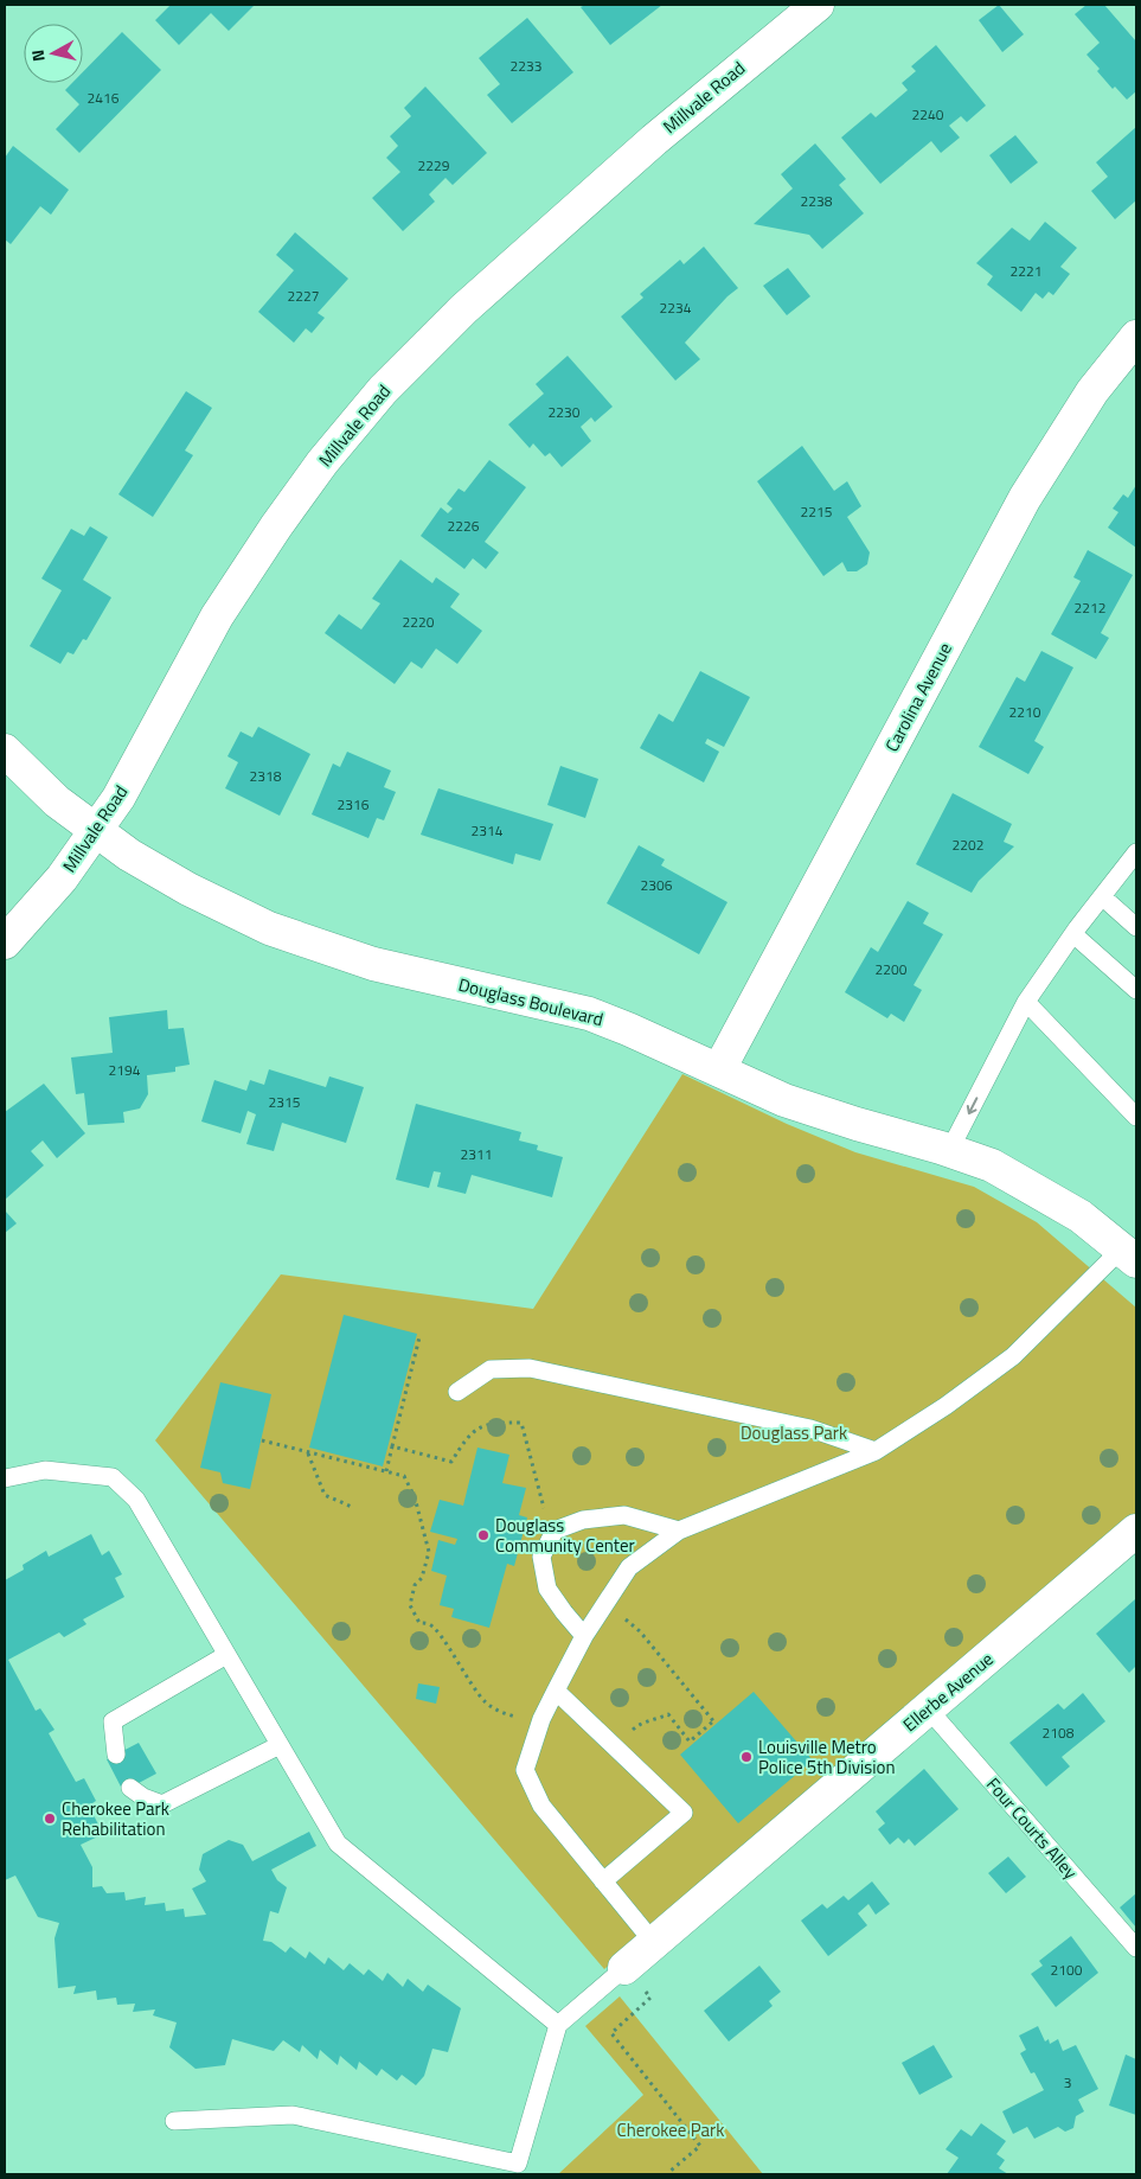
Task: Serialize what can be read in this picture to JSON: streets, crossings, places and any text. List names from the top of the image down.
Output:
{
  "streets": {
    "street": [
      "Millvale Road",
      "Carolina Avenue",
      "Douglass Boulevard",
      "Ellerbe Avenue"
    ],
    "lane": ["Four Courts Alley"]
  },
  "crossings": [
    ["Millvale Road", "Douglass Boulevard"],
    ["Carolina Avenue", "Douglass Boulevard"],
    ["Ellerbe Avenue", "Four Courts Alley"]
  ],
  "parks": ["Douglass Park", "Cherokee Park"],
  "places": ["Douglass Community Center", "Louisville Metro Police 5th Division", "Cherokee Park Rehabilitation"],
  "house_numbers": [
    "2233",
    "2416",
    "2240",
    "2229",
    "2238",
    "2221",
    "2227",
    "2234",
    "2230",
    "2215",
    "2226",
    "2212",
    "2220",
    "2210",
    "2318",
    "2316",
    "2314",
    "2202",
    "2306",
    "2200",
    "2194",
    "2315",
    "2311",
    "2108",
    "2100",
    "3"
  ],
  "north": "left"
}
